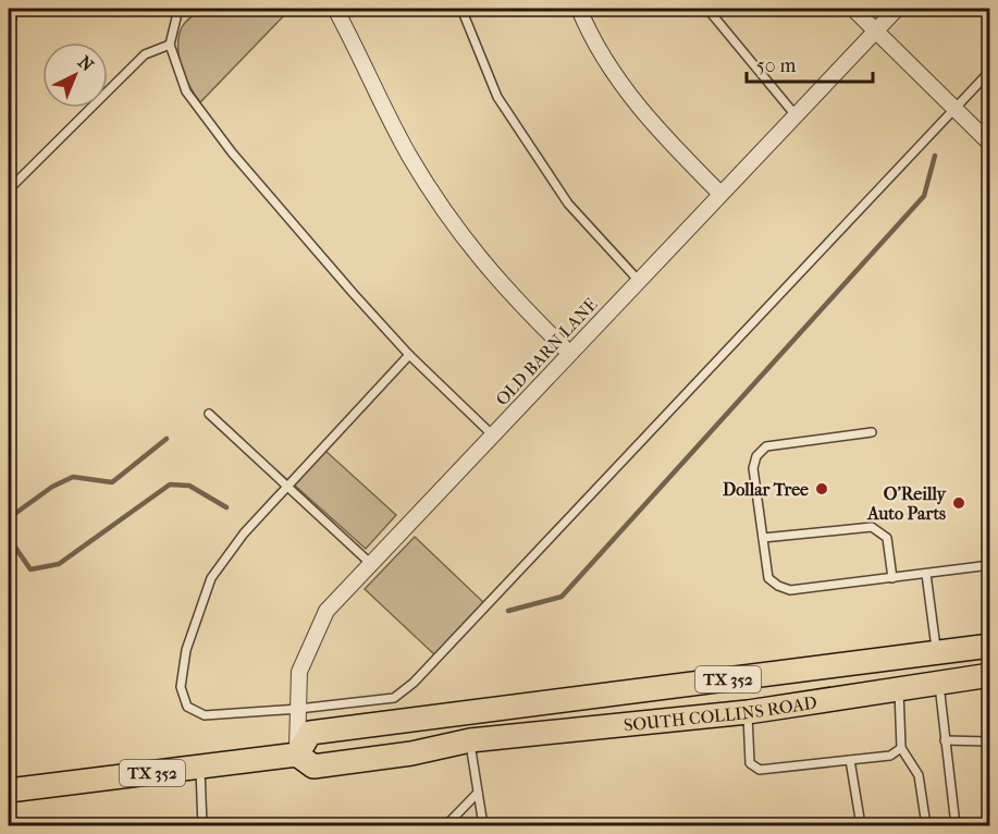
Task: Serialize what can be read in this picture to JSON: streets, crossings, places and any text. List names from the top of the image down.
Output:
{
  "streets": {
    "main road": ["TX 352", "SOUTH COLLINS ROAD"],
    "street": ["OLD BARN LANE"]
  },
  "crossings": [
    ["OLD BARN LANE", "TX 352"],
    ["TX 352", "SOUTH COLLINS ROAD"]
  ],
  "places": ["Dollar Tree", "O'Reilly Auto Parts"],
  "scale_bar": "50 m",
  "north": "top right"
}
